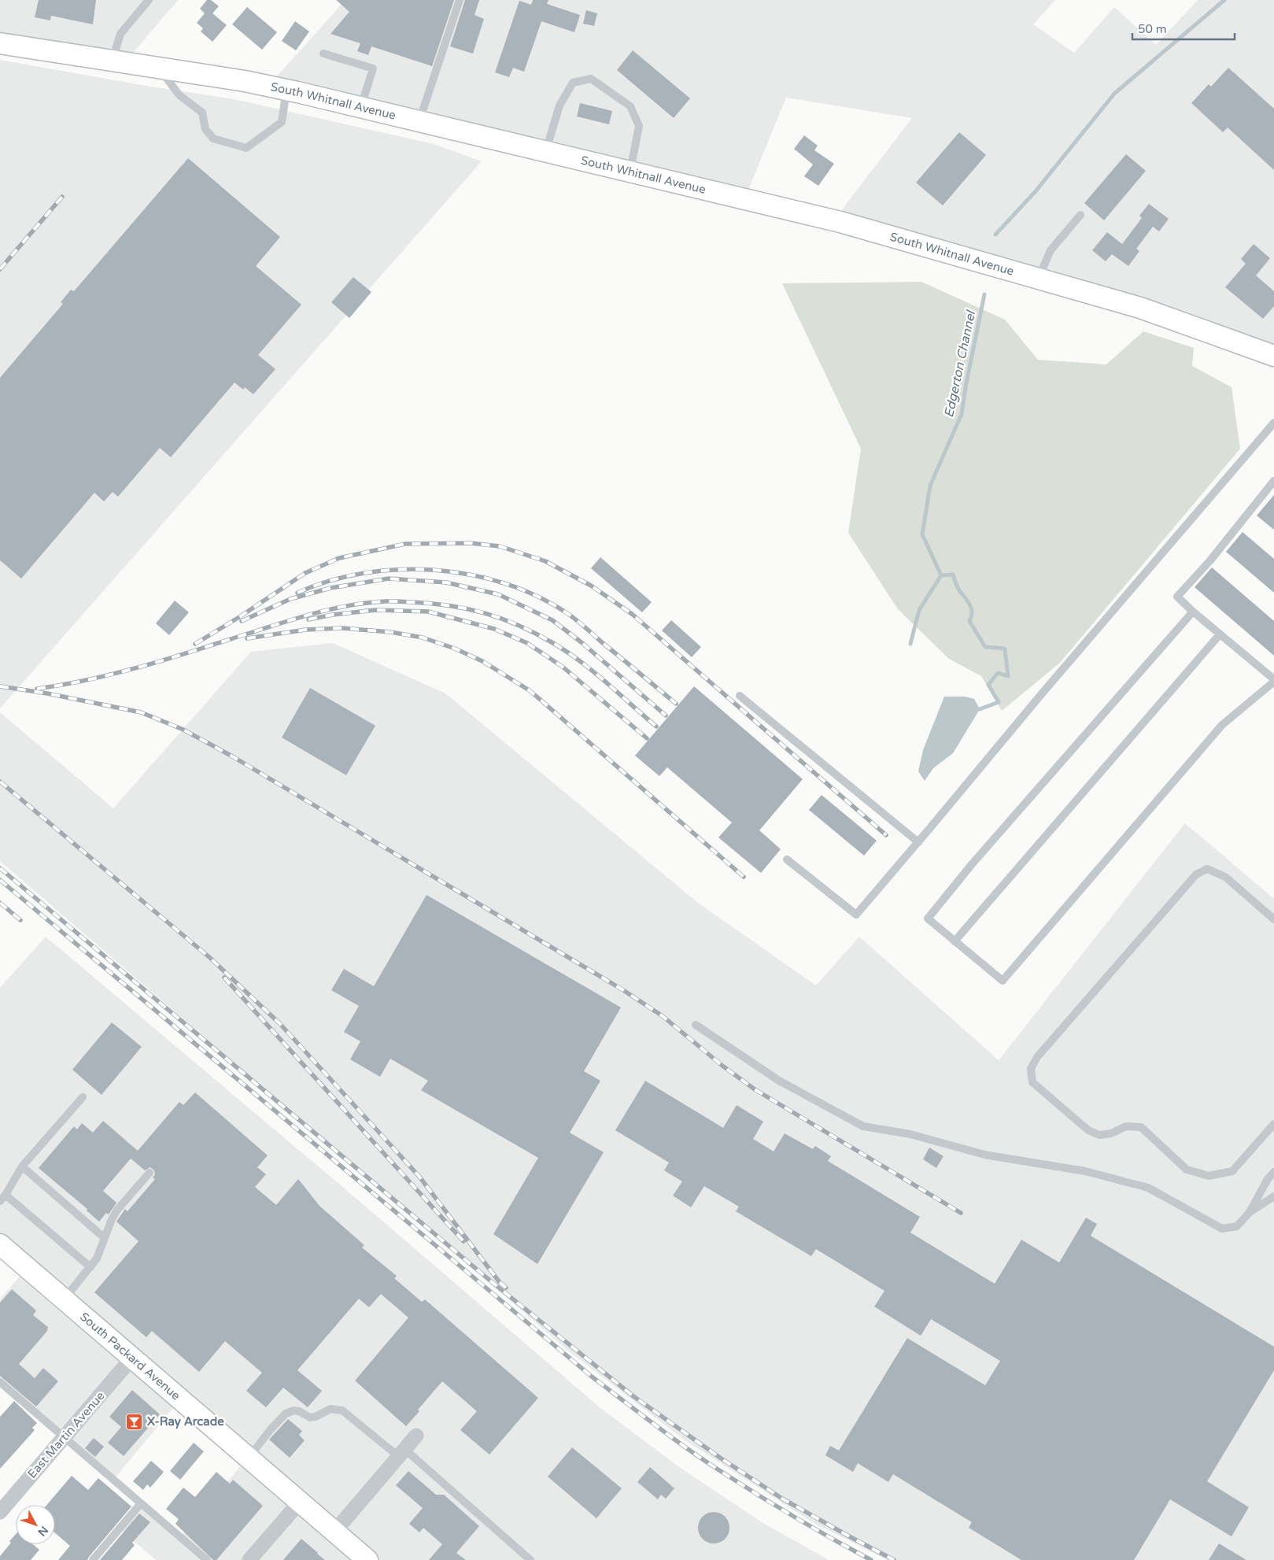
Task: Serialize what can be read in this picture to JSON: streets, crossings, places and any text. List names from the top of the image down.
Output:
{
  "streets": {
    "street": ["South Whitnall Avenue", "South Packard Avenue", "East Martin Avenue"]
  },
  "crossings": [
    ["South Packard Avenue", "East Martin Avenue"]
  ],
  "water": ["Edgerton Channel"],
  "places": {
    "bar": ["X-Ray Arcade"]
  },
  "scale_bar": "50 m",
  "north": "bottom right"
}
